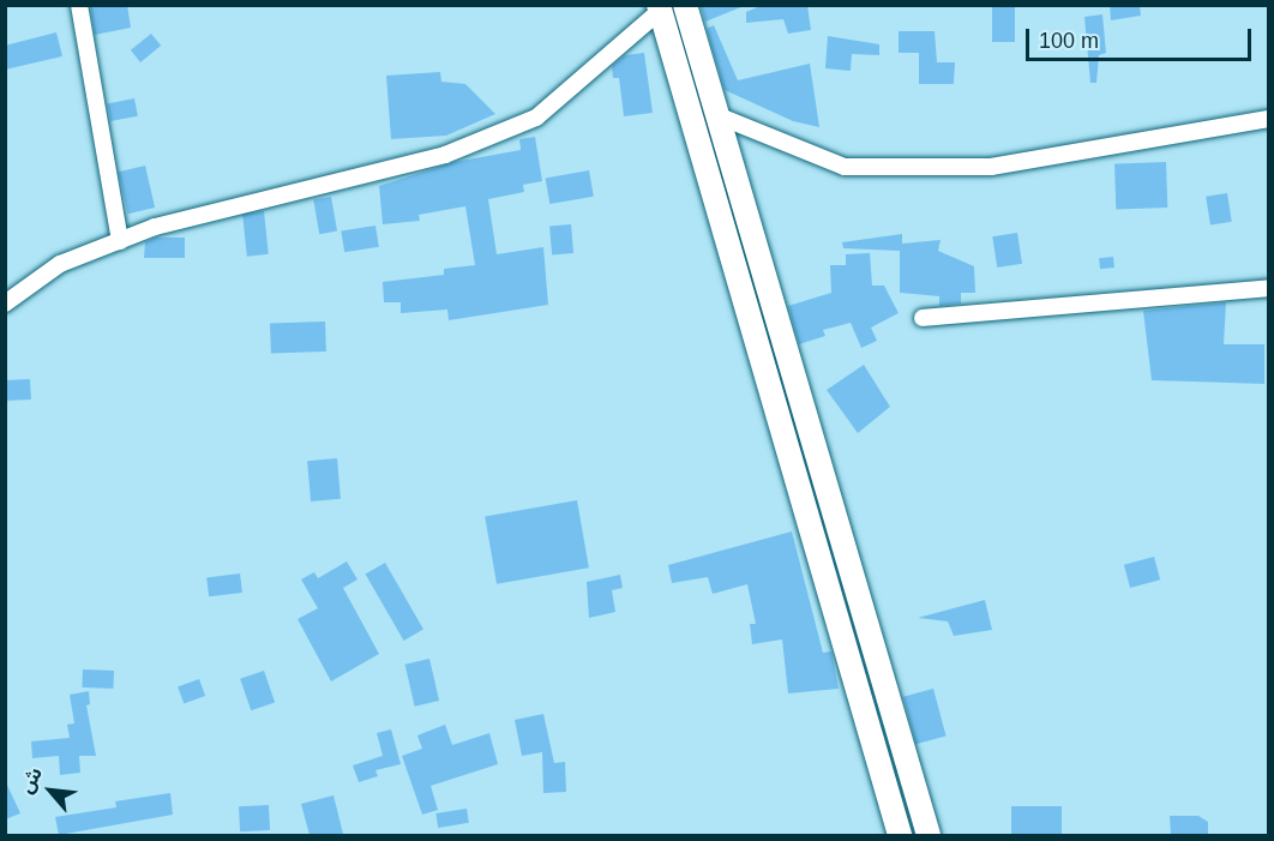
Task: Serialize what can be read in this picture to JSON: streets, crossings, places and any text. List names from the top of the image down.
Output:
{
  "scale_bar": "100 m",
  "north": "top left"
}
